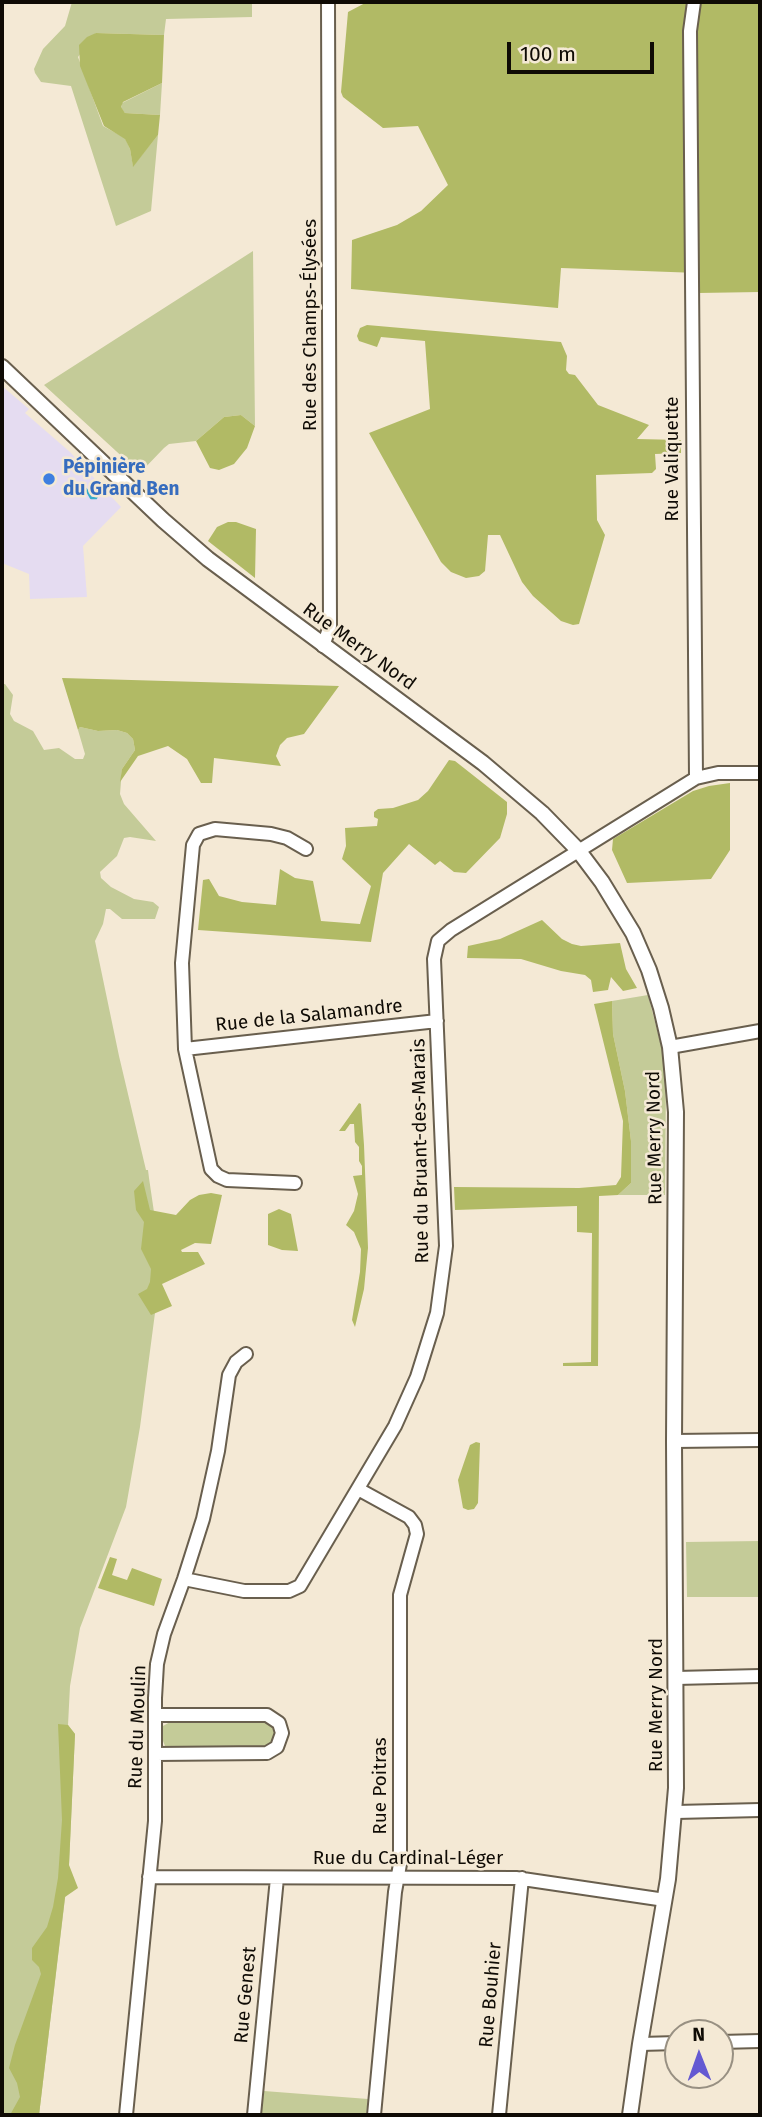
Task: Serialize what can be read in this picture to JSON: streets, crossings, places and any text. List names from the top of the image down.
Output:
{
  "streets": {
    "main road": ["Rue Merry Nord"],
    "street": [
      "Rue des Champs-Élysées",
      "Rue Valiquette",
      "Rue de la Salamandre",
      "Rue du Bruant-des-Marais",
      "Rue du Moulin",
      "Rue Poitras",
      "Rue du Cardinal-Léger",
      "Rue Genest",
      "Rue Bouhier"
    ]
  },
  "crossings": [
    ["Rue des Champs-Élysées", "Rue Merry Nord"],
    ["Rue Merry Nord", "Rue du Bruant-des-Marais"],
    ["Rue Merry Nord", "Rue du Cardinal-Léger"],
    ["Rue de la Salamandre", "Rue du Bruant-des-Marais"],
    ["Rue du Bruant-des-Marais", "Rue du Moulin"],
    ["Rue du Bruant-des-Marais", "Rue Poitras"],
    ["Rue du Moulin", "Rue du Cardinal-Léger"],
    ["Rue Poitras", "Rue du Cardinal-Léger"],
    ["Rue du Cardinal-Léger", "Rue Genest"],
    ["Rue du Cardinal-Léger", "Rue Bouhier"]
  ],
  "places": ["Pépinière du Grand Ben"],
  "scale_bar": "100 m",
  "north": "top"
}
